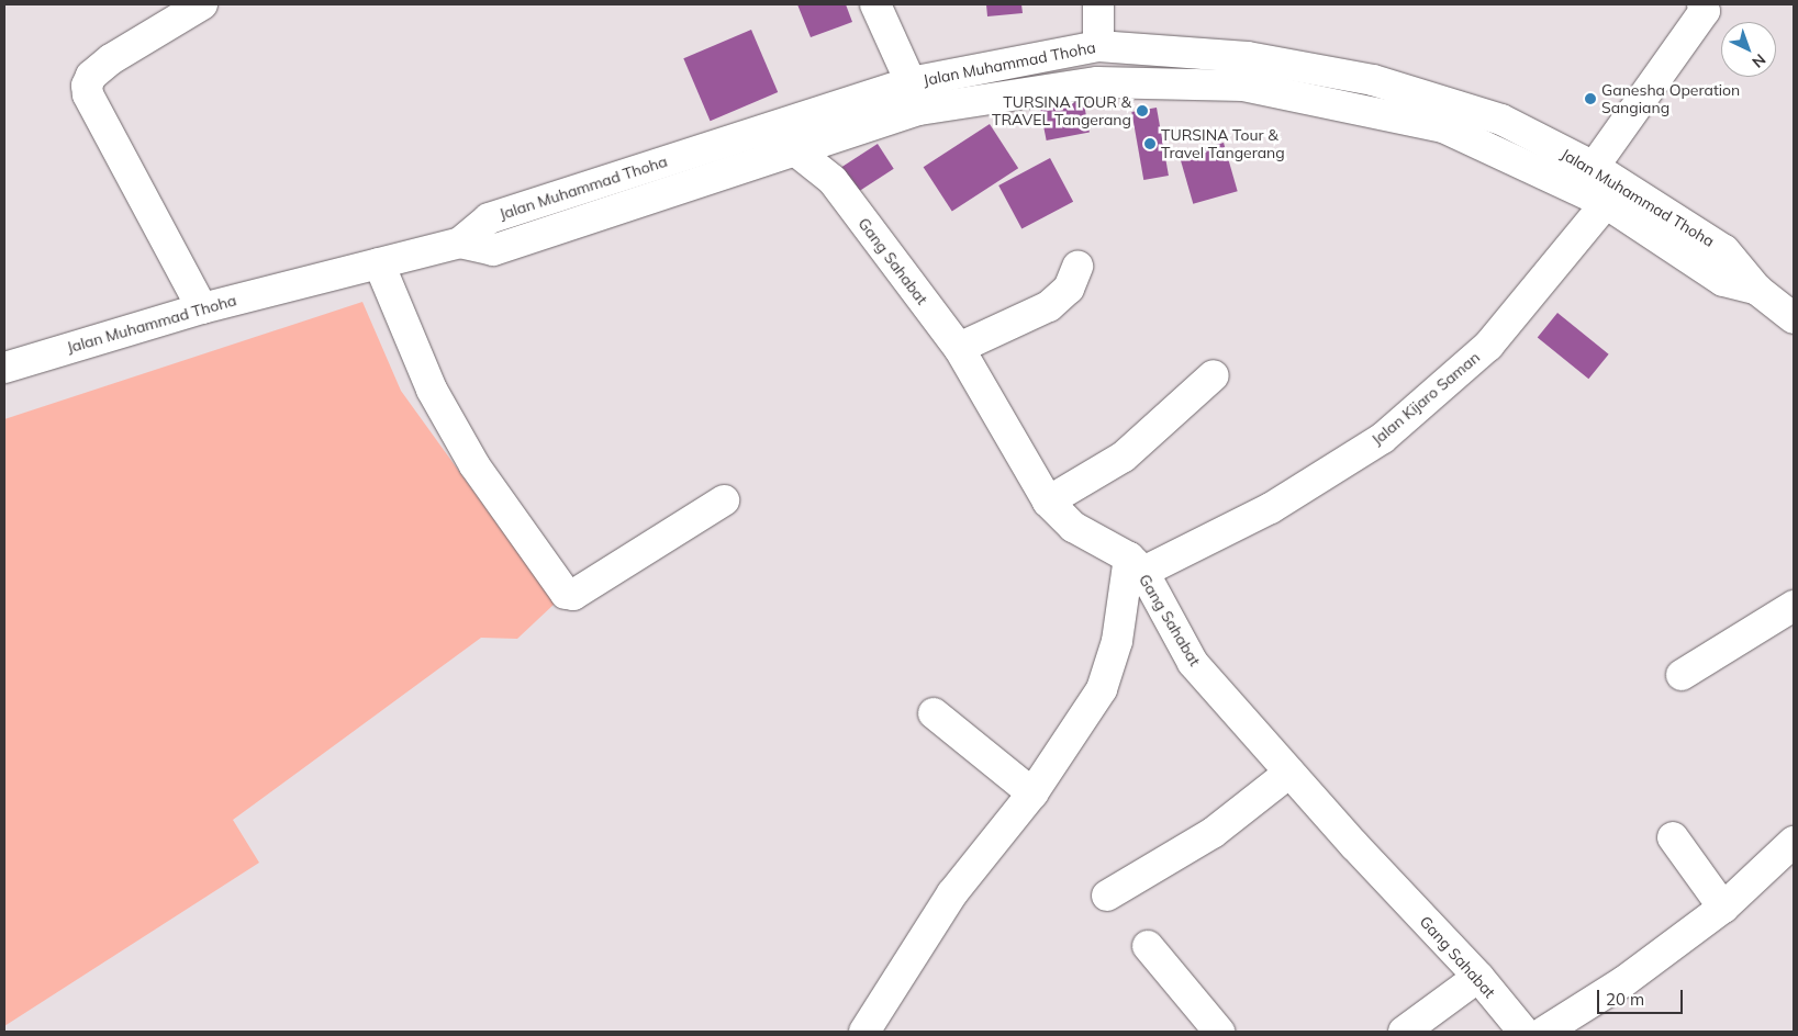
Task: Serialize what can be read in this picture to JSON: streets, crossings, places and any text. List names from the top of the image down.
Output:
{
  "streets": {
    "street": ["Jalan Muhammad Thoha", "Gang Sahabat", "Jalan Kijaro Saman"]
  },
  "crossings": [
    ["Jalan Muhammad Thoha", "Gang Sahabat"],
    ["Jalan Muhammad Thoha", "Jalan Kijaro Saman"],
    ["Gang Sahabat", "Jalan Kijaro Saman"]
  ],
  "places": ["Ganesha Operation Sangiang", "TURSINA TOUR & TRAVEL Tangerang", "TURSINA Tour & Travel Tangerang"],
  "scale_bar": "20 m",
  "north": "bottom right"
}
